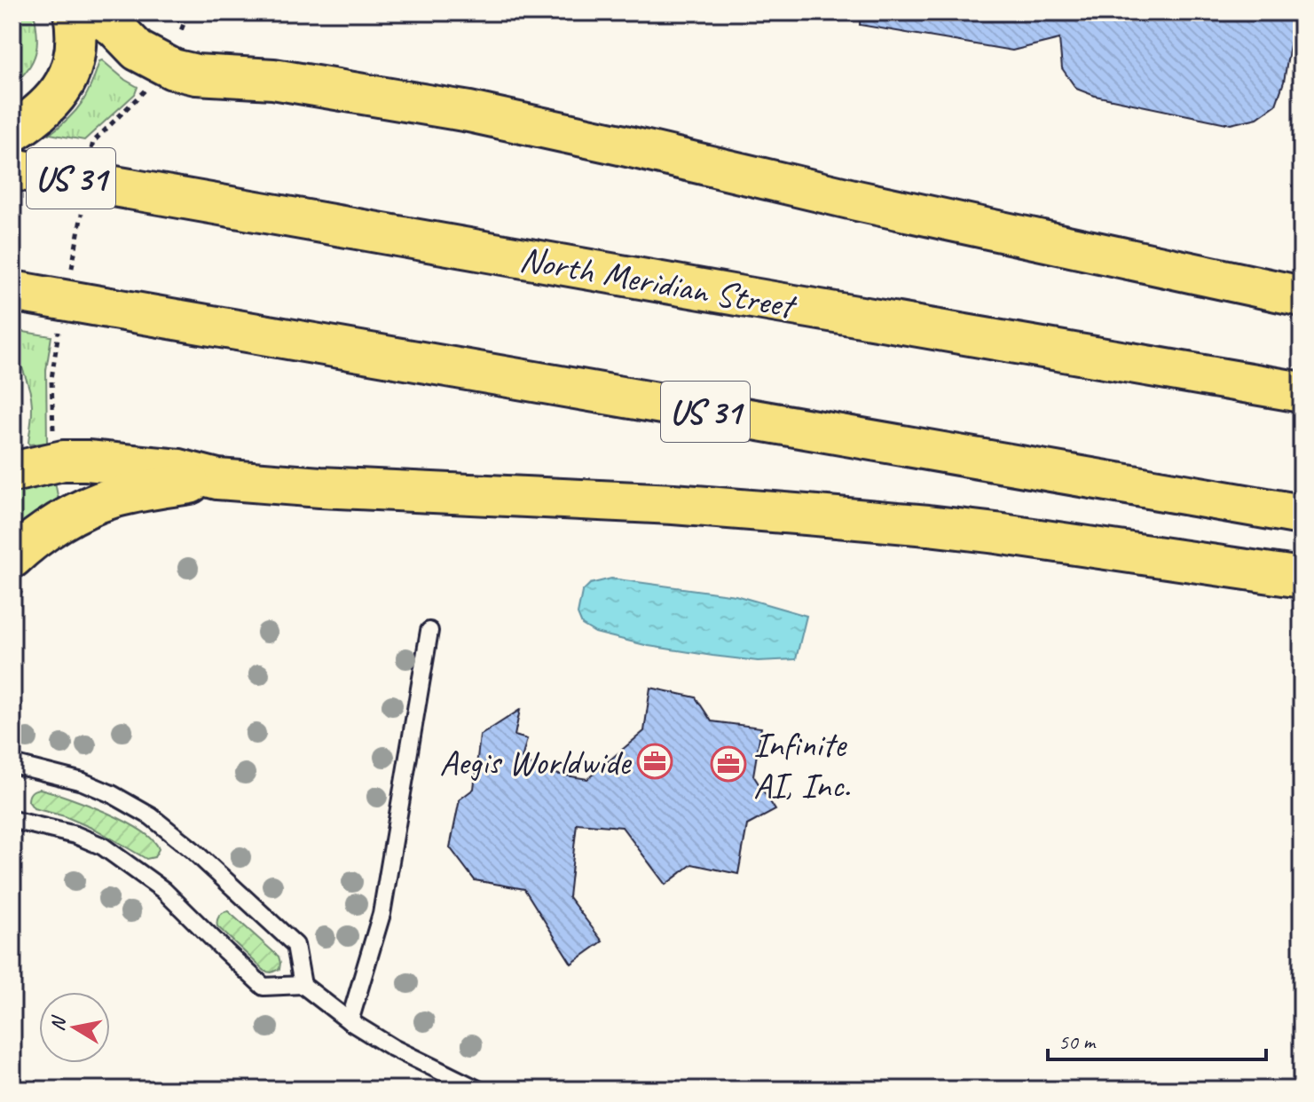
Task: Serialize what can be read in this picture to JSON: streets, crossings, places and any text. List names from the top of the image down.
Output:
{
  "streets": {
    "main road": ["US 31", "North Meridian Street"]
  },
  "places": {
    "office": ["Aegis Worldwide", "Infinite AI, Inc."]
  },
  "scale_bar": "50 m",
  "north": "left"
}
